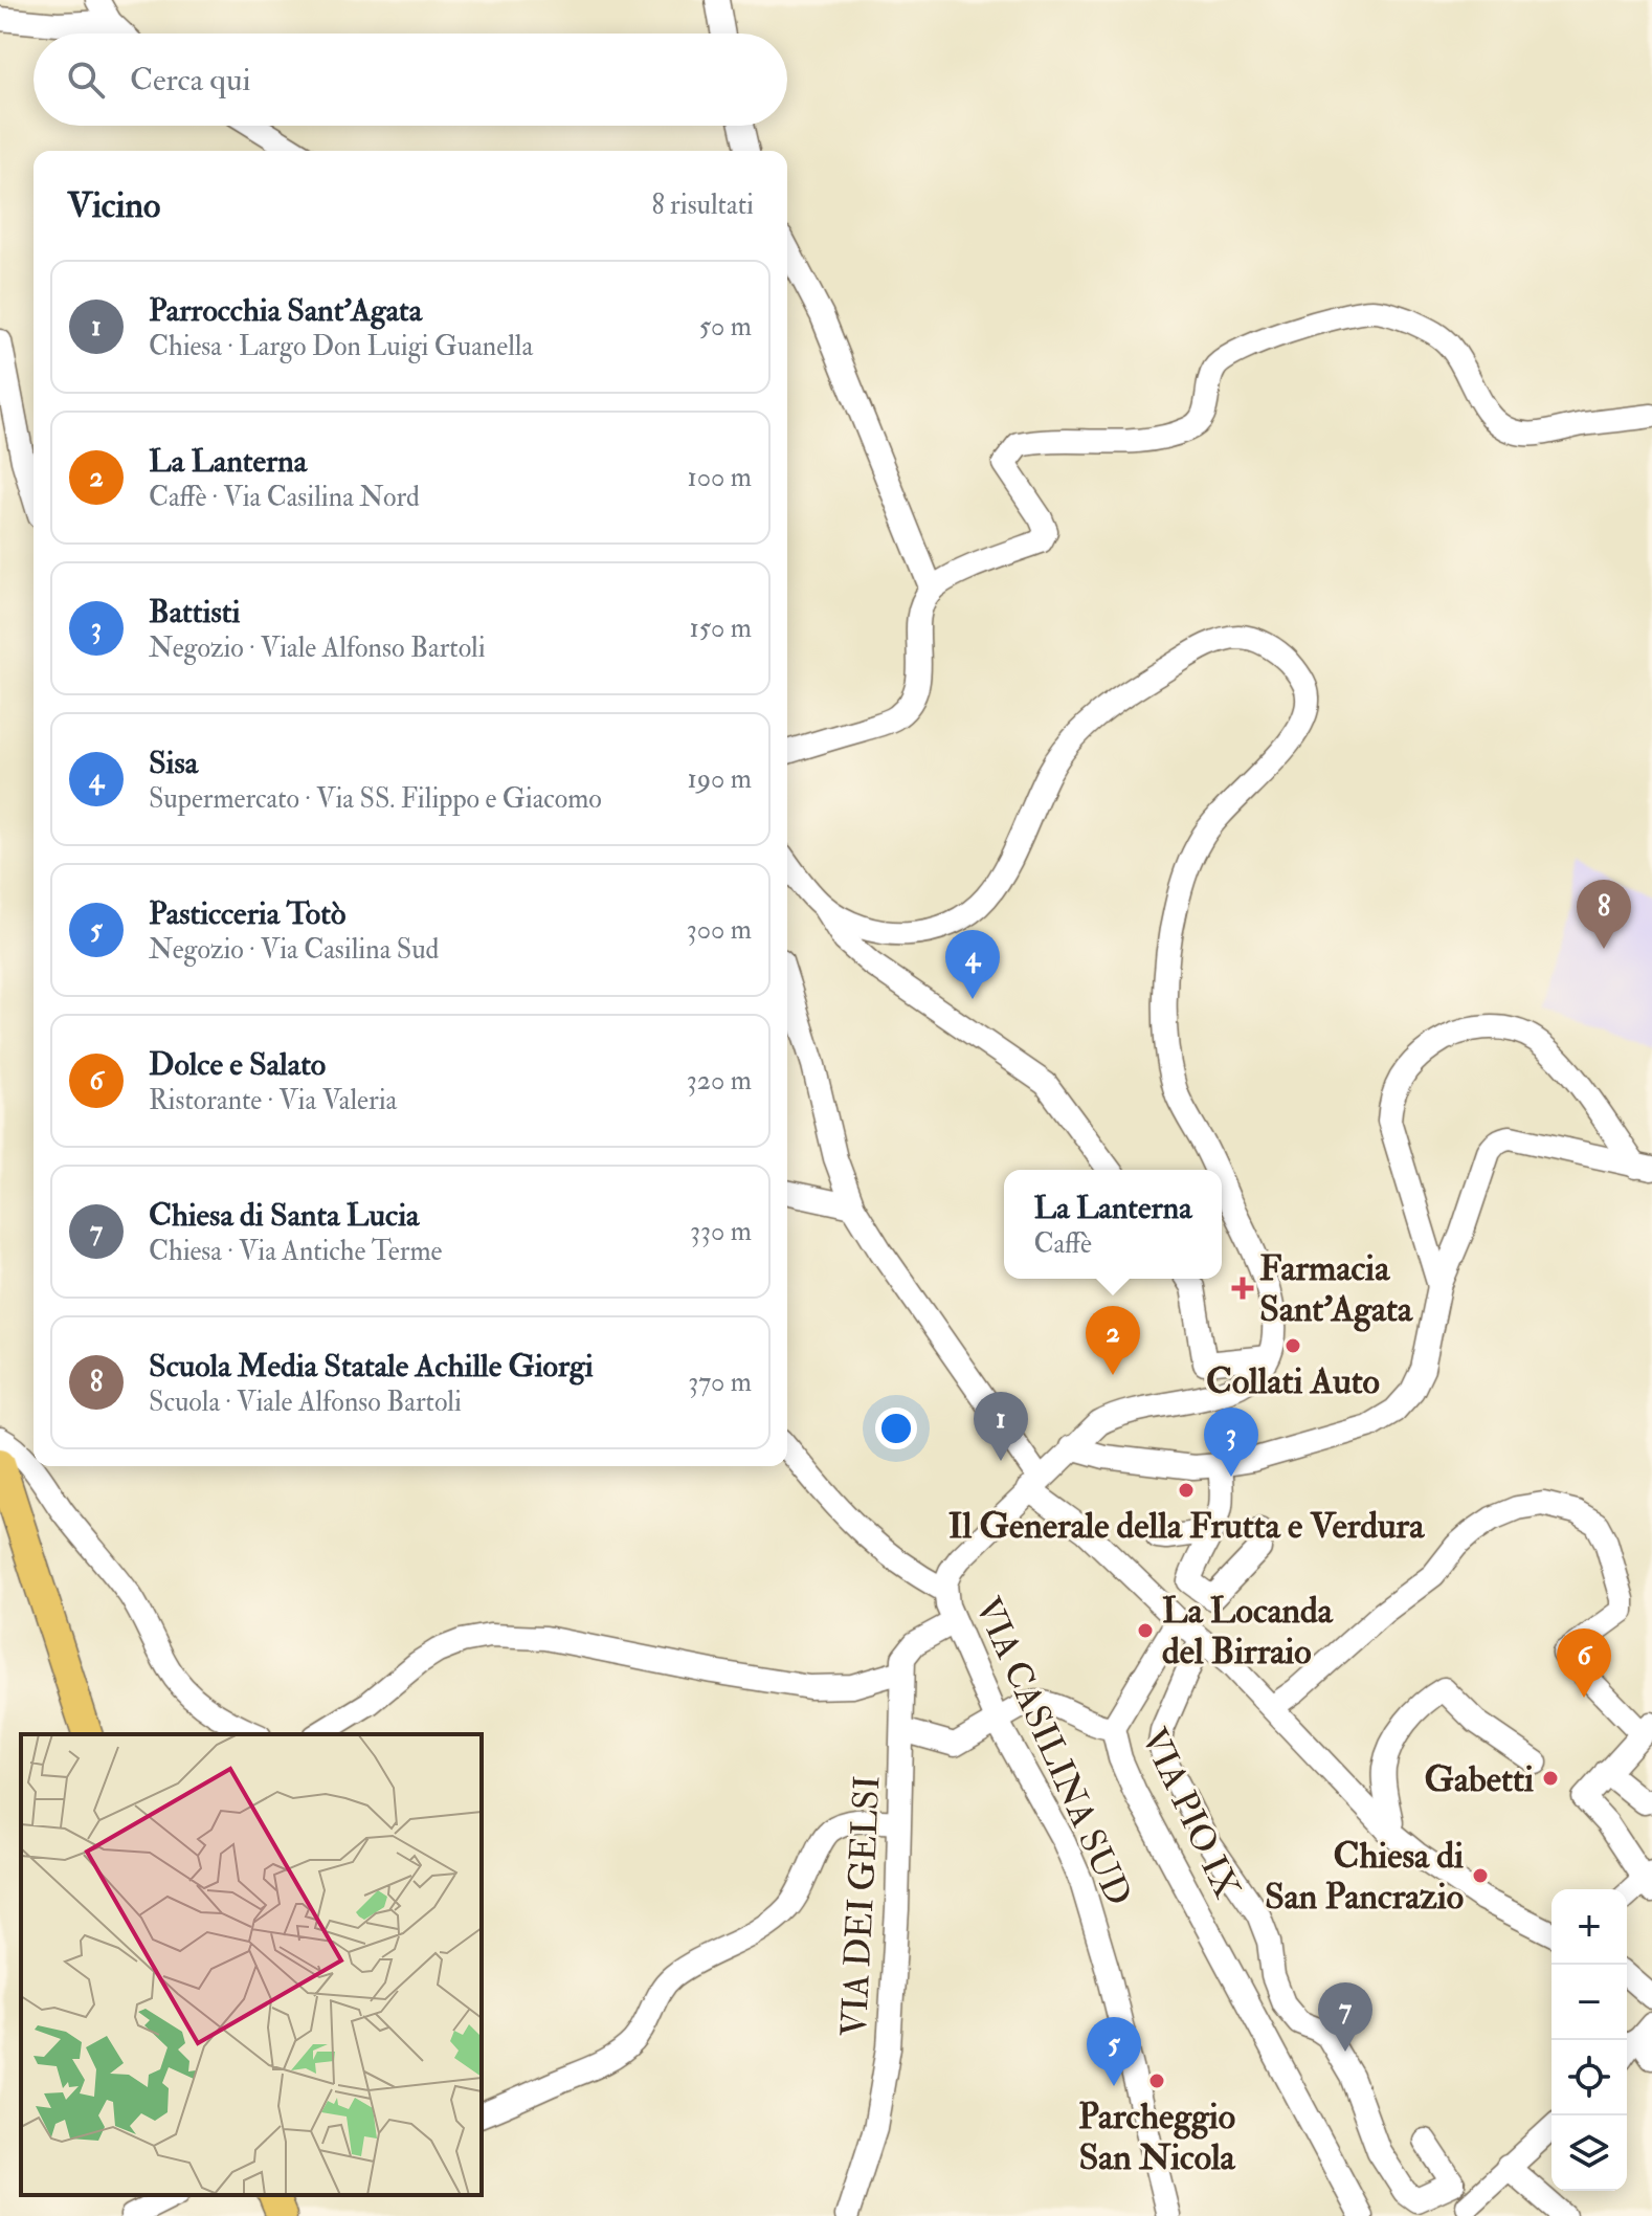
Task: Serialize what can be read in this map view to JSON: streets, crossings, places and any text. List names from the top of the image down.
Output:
{
  "streets": {
    "street": ["VIA CASILINA SUD", "VIA PIO IX", "VIA DEI GELSI"]
  },
  "places": {
    "health": ["Farmacia Sant'Agata"],
    "other": [
      "Collati Auto",
      "Il Generale della Frutta e Verdura",
      "La Locanda del Birraio",
      "Gabetti",
      "Chiesa di San Pancrazio",
      "Parcheggio San Nicola"
    ]
  },
  "page": {
    "search": "Cerca qui",
    "heading": ["Vicino", "8 risultati"],
    "list": [
      {
        "mark": "1",
        "name": "Parrocchia Sant'Agata",
        "note": "Chiesa · Largo Don Luigi Guanella",
        "value": "50 m"
      },
      {
        "mark": "2",
        "name": "La Lanterna",
        "note": "Caffè · Via Casilina Nord",
        "value": "100 m"
      },
      {
        "mark": "3",
        "name": "Battisti",
        "note": "Negozio · Viale Alfonso Bartoli",
        "value": "150 m"
      },
      {
        "mark": "4",
        "name": "Sisa",
        "note": "Supermercato · Via SS. Filippo e Giacomo",
        "value": "190 m"
      },
      {
        "mark": "5",
        "name": "Pasticceria Totò",
        "note": "Negozio · Via Casilina Sud",
        "value": "300 m"
      },
      {
        "mark": "6",
        "name": "Dolce e Salato",
        "note": "Ristorante · Via Valeria",
        "value": "320 m"
      },
      {
        "mark": "7",
        "name": "Chiesa di Santa Lucia",
        "note": "Chiesa · Via Antiche Terme",
        "value": "330 m"
      },
      {
        "mark": "8",
        "name": "Scuola Media Statale Achille Giorgi",
        "note": "Scuola · Viale Alfonso Bartoli",
        "value": "370 m"
      }
    ],
    "pins": [
      "8",
      "4",
      "2",
      "1",
      "3",
      "6",
      "7",
      "5"
    ],
    "popup": ["La Lanterna", "Caffè"],
    "map_buttons": ["+", "−"]
  }
}
